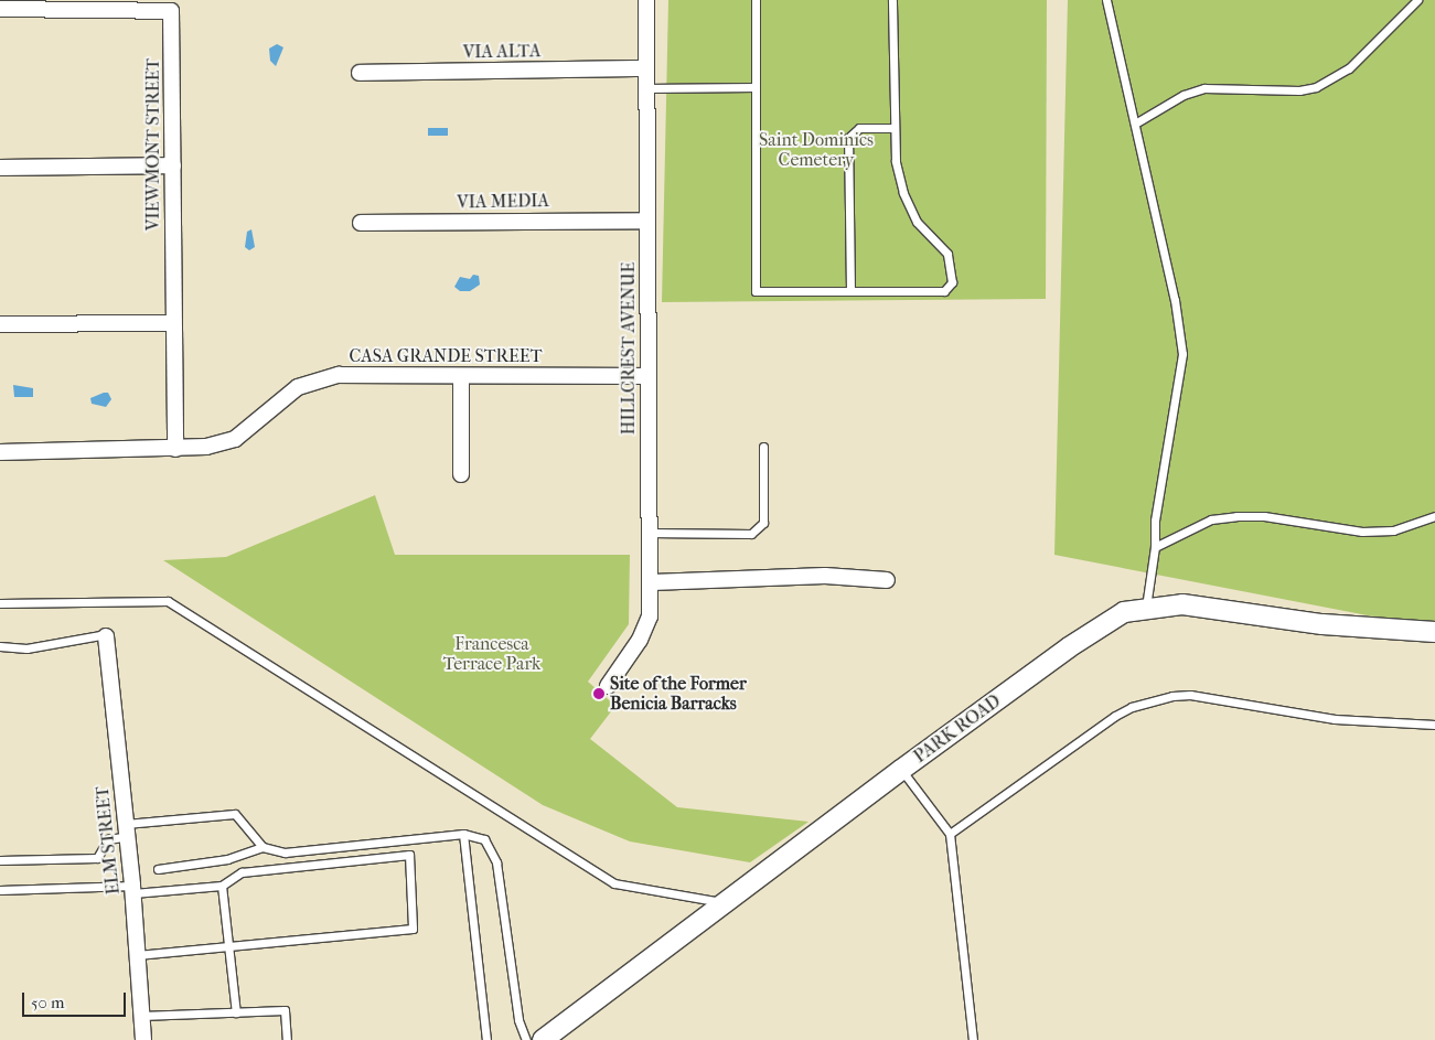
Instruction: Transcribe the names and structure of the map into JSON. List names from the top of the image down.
{
  "streets": {
    "street": [
      "VIA ALTA",
      "VIEWMONT STREET",
      "VIA MEDIA",
      "HILLCREST AVENUE",
      "CASA GRANDE STREET",
      "PARK ROAD",
      "ELM STREET"
    ]
  },
  "crossings": [
    ["VIA ALTA", "HILLCREST AVENUE"],
    ["VIEWMONT STREET", "CASA GRANDE STREET"],
    ["VIA MEDIA", "HILLCREST AVENUE"],
    ["HILLCREST AVENUE", "CASA GRANDE STREET"]
  ],
  "parks": ["Saint Dominics Cemetery", "Francesca Terrace Park"],
  "places": ["Site of the Former Benicia Barracks"],
  "scale_bar": "50 m"
}
